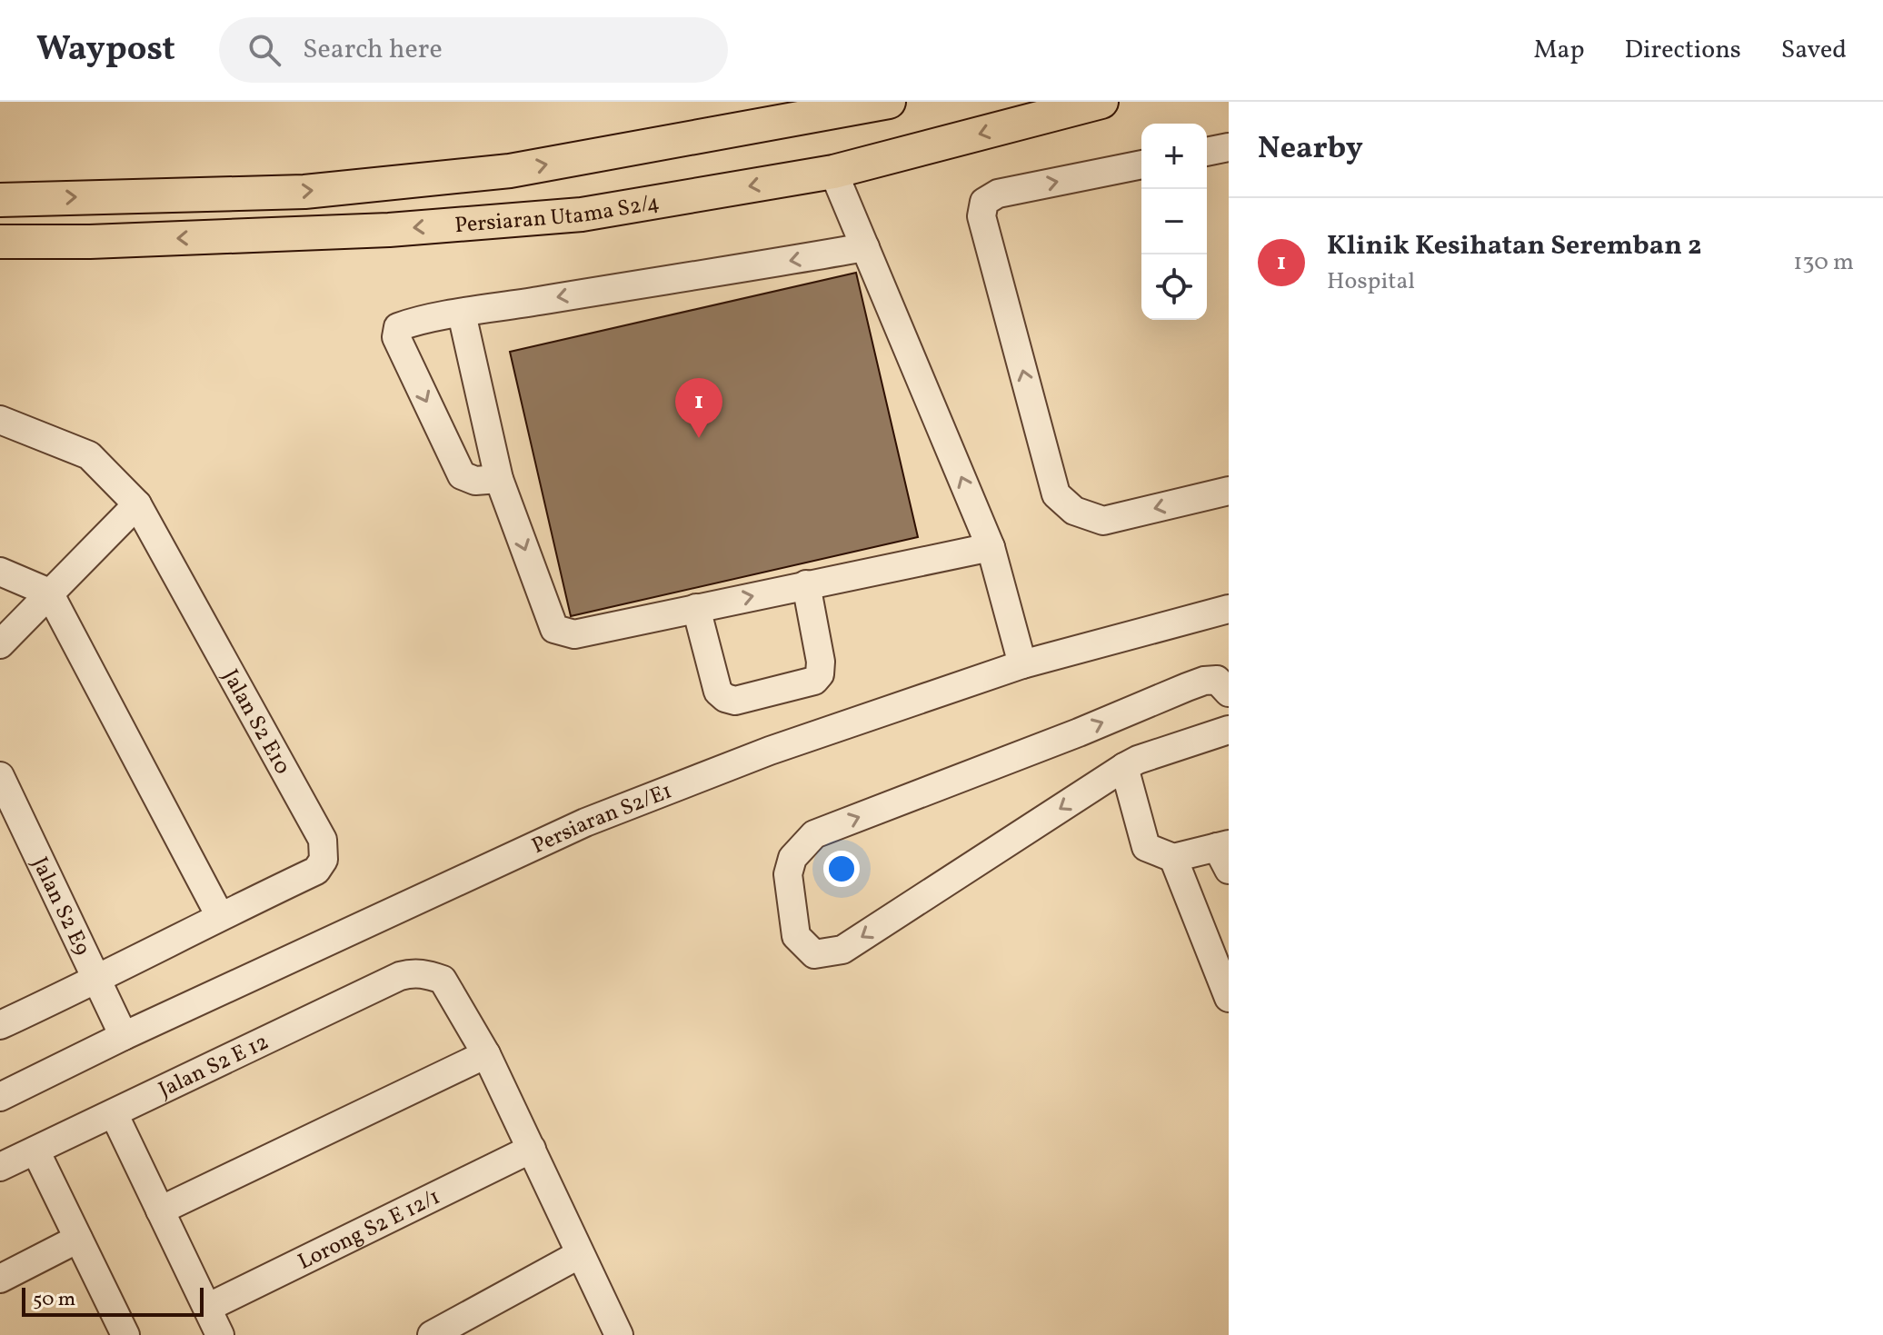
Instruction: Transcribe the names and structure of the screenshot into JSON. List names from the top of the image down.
{
  "streets": {
    "main road": ["Persiaran Utama S2/4"],
    "street": [
      "Jalan S2 E10",
      "Persiaran S2/E1",
      "Jalan S2 E9",
      "Jalan S2 E 12",
      "Lorong S2 E 12/1"
    ]
  },
  "crossings": [
    ["Jalan S2 E10", "Jalan S2 E9"],
    ["Persiaran S2/E1", "Jalan S2 E9"]
  ],
  "scale_bar": "50 m",
  "page": {
    "header": "Waypost",
    "search": "Search here",
    "nav": ["Map", "Directions", "Saved"],
    "heading": "Nearby",
    "map_buttons": ["+", "−"],
    "list": [
      {
        "mark": "1",
        "name": "Klinik Kesihatan Seremban 2",
        "note": "Hospital",
        "value": "130 m"
      }
    ],
    "pins": "1",
    "scale": "50 m"
  }
}
